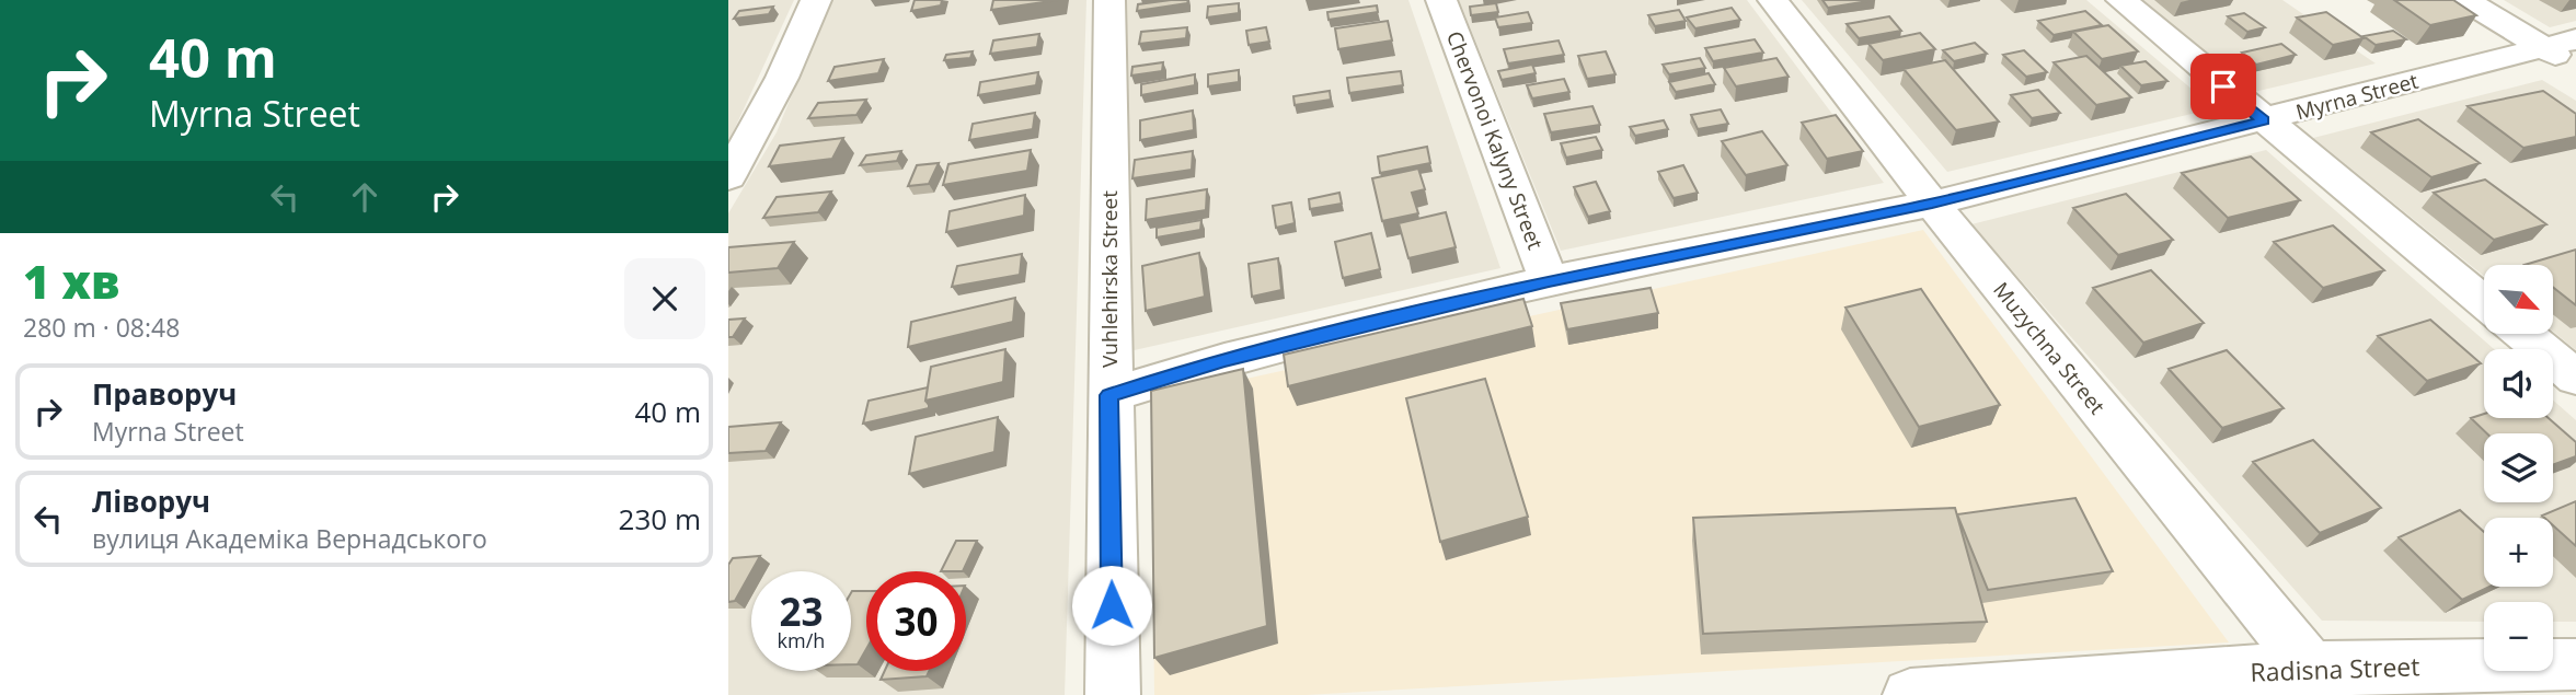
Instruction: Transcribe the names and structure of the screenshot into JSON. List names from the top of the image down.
{
  "streets": {
    "street": [
      "Myrna Street",
      "Chervonoi Kalyny Street",
      "Vuhlehirska Street",
      "Muzychna Street",
      "Radisna Street"
    ]
  },
  "crossings": [
    ["Myrna Street", "Chervonoi Kalyny Street"],
    ["Myrna Street", "Vuhlehirska Street"],
    ["Myrna Street", "Muzychna Street"],
    ["Muzychna Street", "Radisna Street"]
  ],
  "north": "bottom right",
  "page": {
    "turn": ["40 m", "Myrna Street"],
    "heading": ["1 хв", "280 m · 08:48"],
    "map_buttons": ["+", "−"],
    "list": [
      {
        "name": "Праворуч",
        "note": "Myrna Street",
        "value": "40 m"
      },
      {
        "name": "Ліворуч",
        "note": "вулиця Академіка Вернадського",
        "value": "230 m"
      }
    ],
    "speed": "23 km/h",
    "limit": "30"
  }
}
